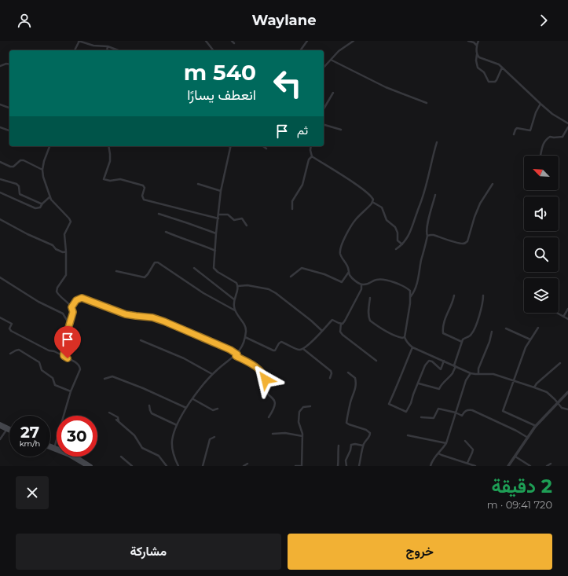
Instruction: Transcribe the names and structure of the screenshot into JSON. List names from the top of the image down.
{
  "north": "top left",
  "page": {
    "header": "Waylane",
    "turn": ["540 m", "انعطف يسارًا"],
    "then": "ثم",
    "speed": "27 km/h",
    "limit": "30",
    "heading": ["2 دقيقة", "720 m · 09:41"],
    "buttons": ["خروج", "مشاركة"]
  }
}
